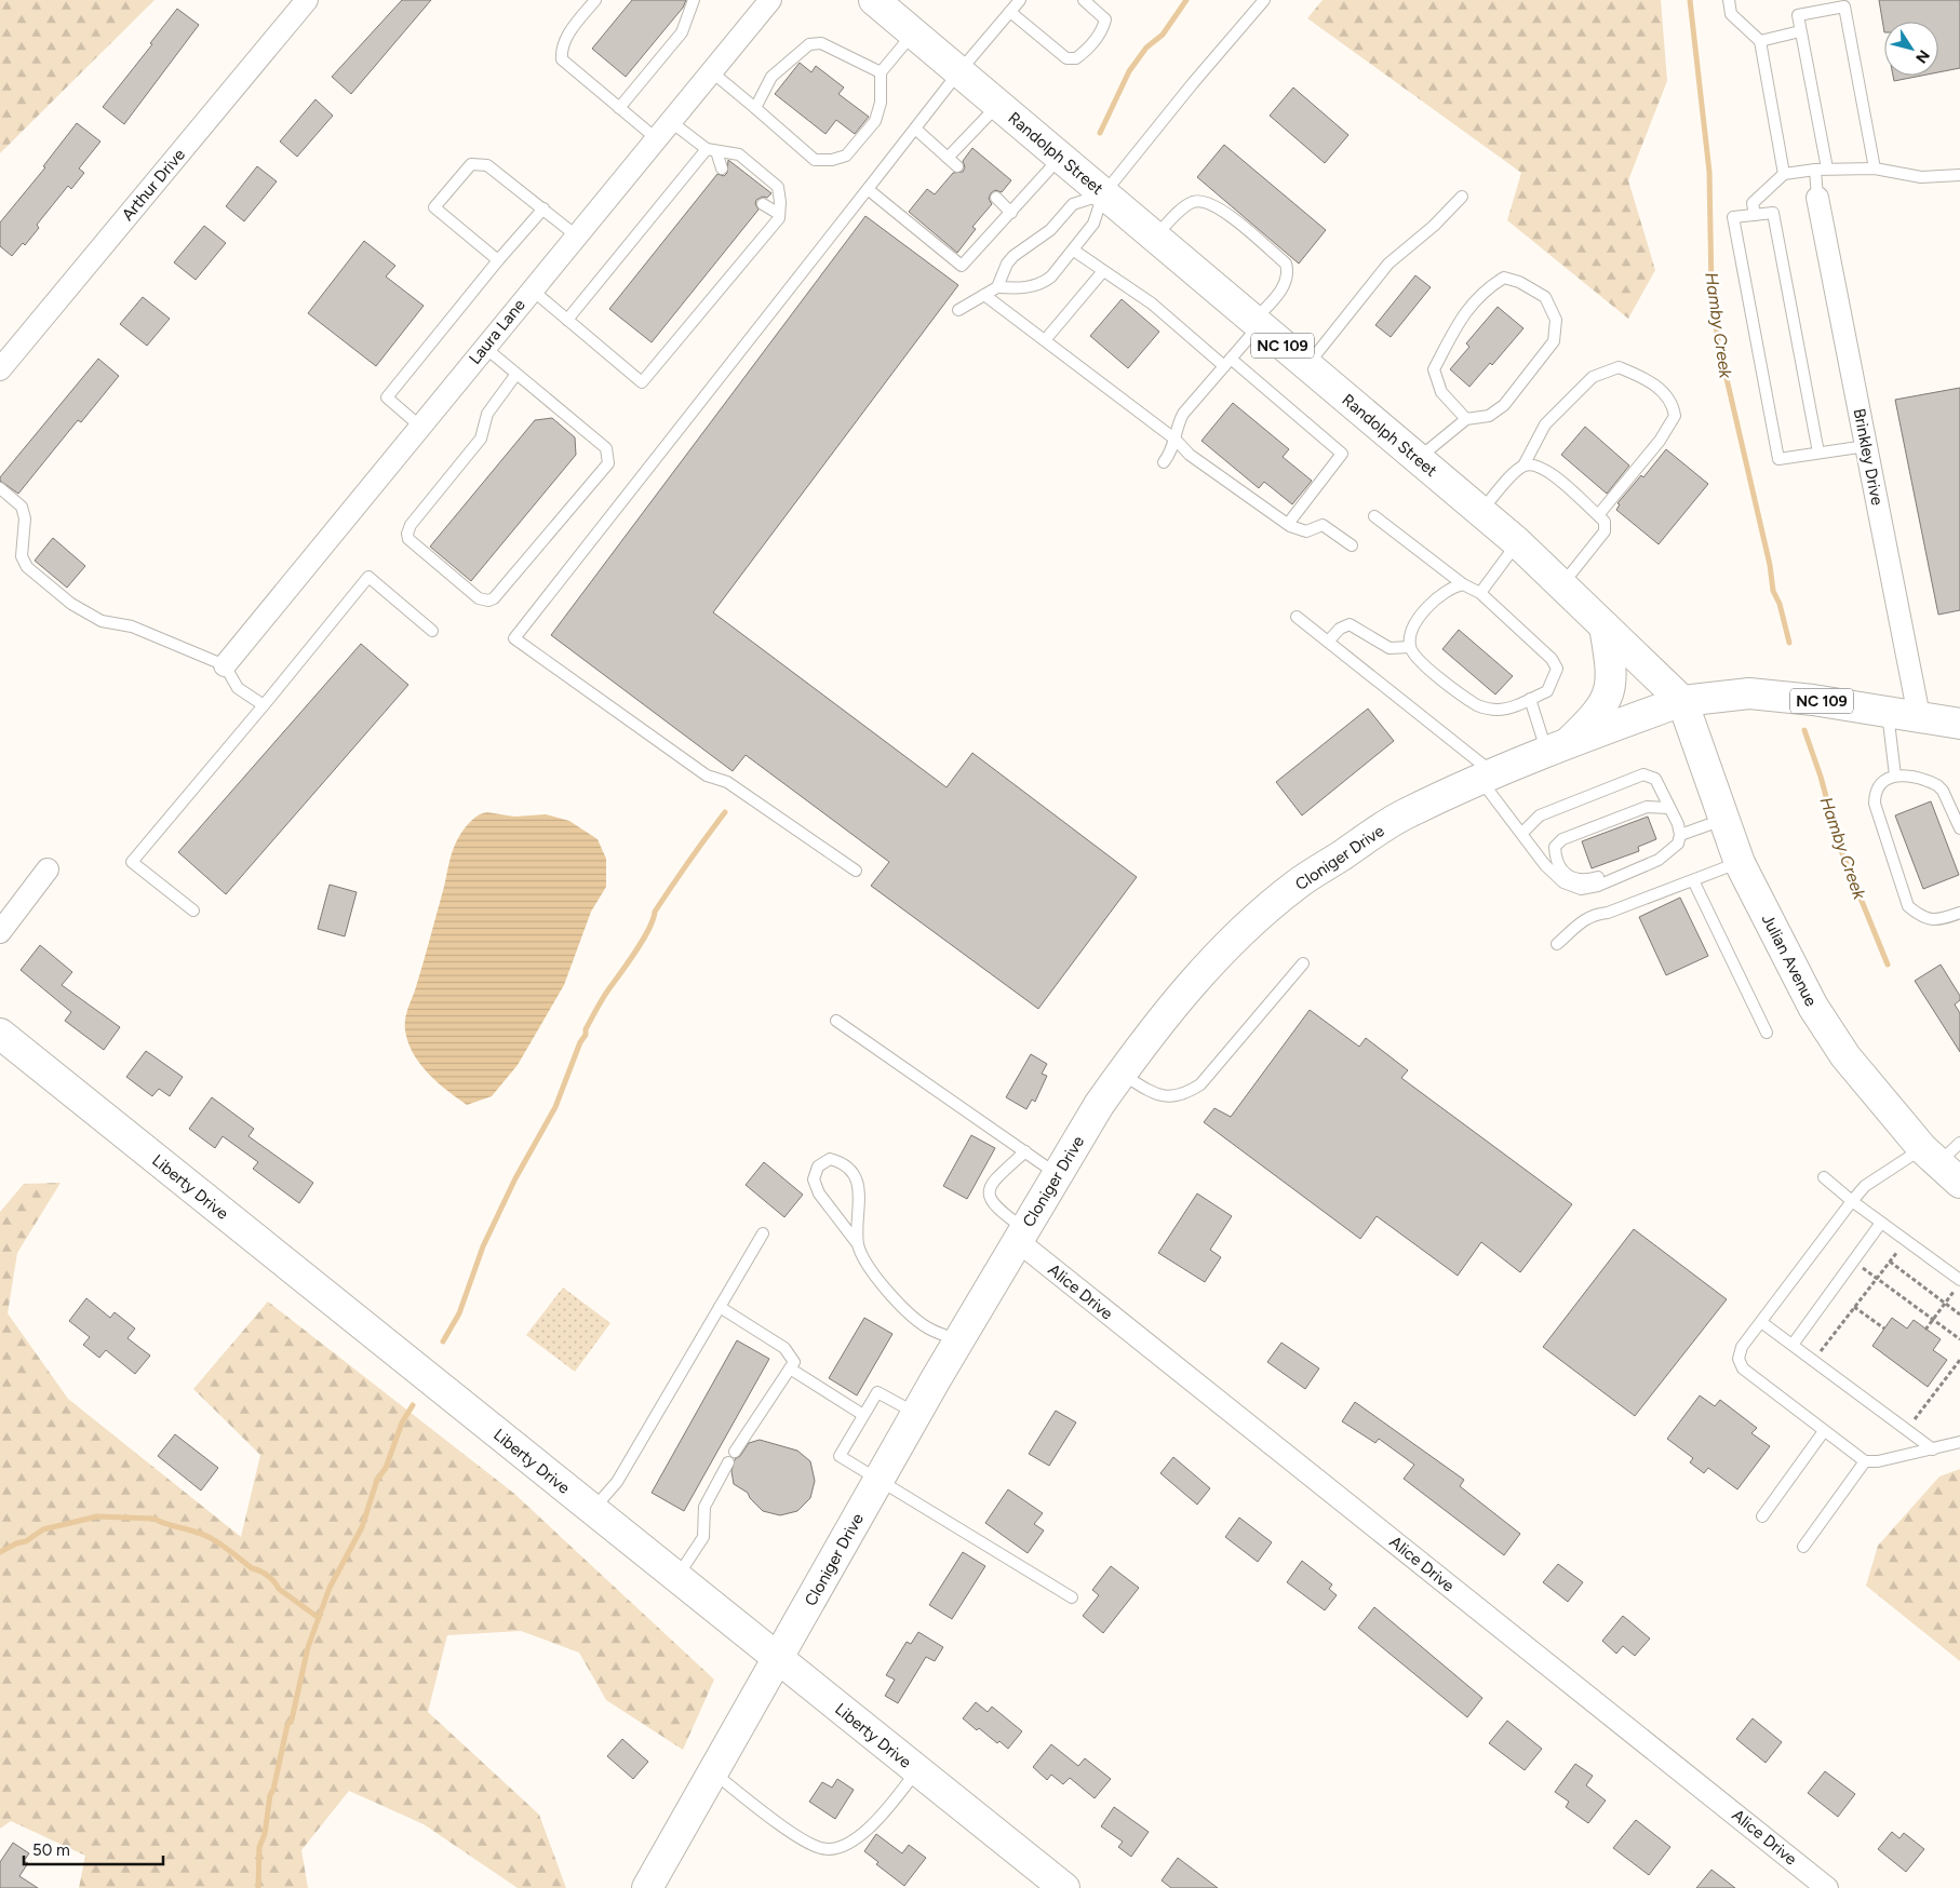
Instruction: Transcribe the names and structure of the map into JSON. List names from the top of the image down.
{
  "streets": {
    "main road": [
      "Randolph Street",
      "NC 109",
      "Cloniger Drive",
      "Julian Avenue",
      "Liberty Drive"
    ],
    "street": [
      "Arthur Drive",
      "Laura Lane",
      "Brinkley Drive",
      "Alice Drive"
    ]
  },
  "crossings": [
    ["Randolph Street", "NC 109"],
    ["Randolph Street", "Cloniger Drive"],
    ["Randolph Street", "Julian Avenue"],
    ["NC 109", "Brinkley Drive"],
    ["NC 109", "Cloniger Drive"],
    ["NC 109", "Julian Avenue"],
    ["Cloniger Drive", "Julian Avenue"],
    ["Cloniger Drive", "Liberty Drive"],
    ["Cloniger Drive", "Alice Drive"]
  ],
  "water": ["Hamby Creek"],
  "scale_bar": "50 m",
  "north": "bottom right"
}
